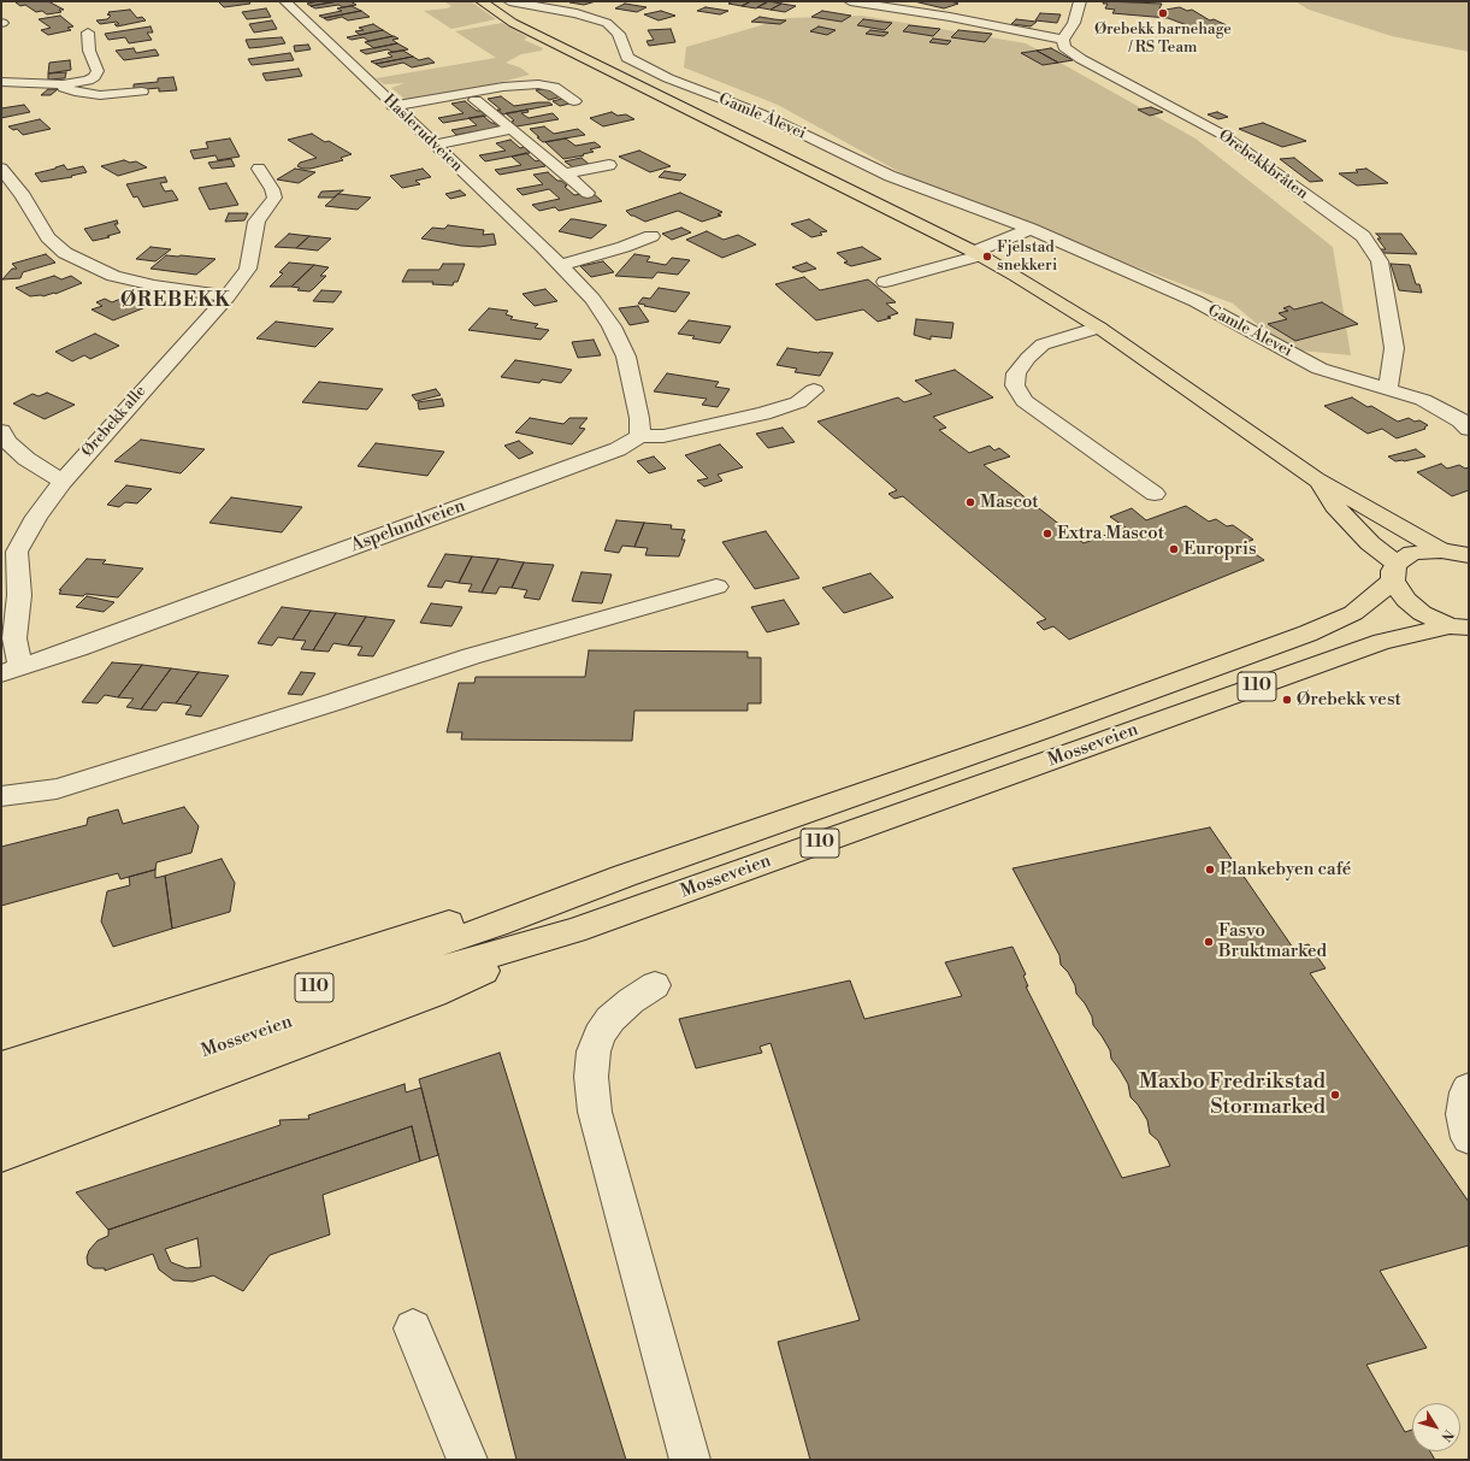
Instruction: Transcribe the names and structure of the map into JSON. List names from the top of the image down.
{
  "streets": {
    "main road": ["Gamle Ålevei", "110", "Mosseveien"],
    "street": [
      "Haslerudveien",
      "Ørebekkbråten",
      "Ørebekk alle",
      "Aspelundveien"
    ]
  },
  "crossings": [
    ["Gamle Ålevei", "Ørebekkbråten"],
    ["Gamle Ålevei", "110"],
    ["Gamle Ålevei", "Mosseveien"],
    ["Haslerudveien", "Aspelundveien"],
    ["Ørebekk alle", "Aspelundveien"],
    ["110", "Mosseveien"]
  ],
  "districts": ["ØREBEKK"],
  "places": [
    "Ørebekk barnehage / RS Team",
    "Fjelstad snekkeri",
    "Mascot",
    "Extra Mascot",
    "Europris",
    "Ørebekk vest",
    "Plankebyen café",
    "Fasvo Bruktmarked",
    "Maxbo Fredrikstad Stormarked"
  ],
  "north": "bottom right"
}
